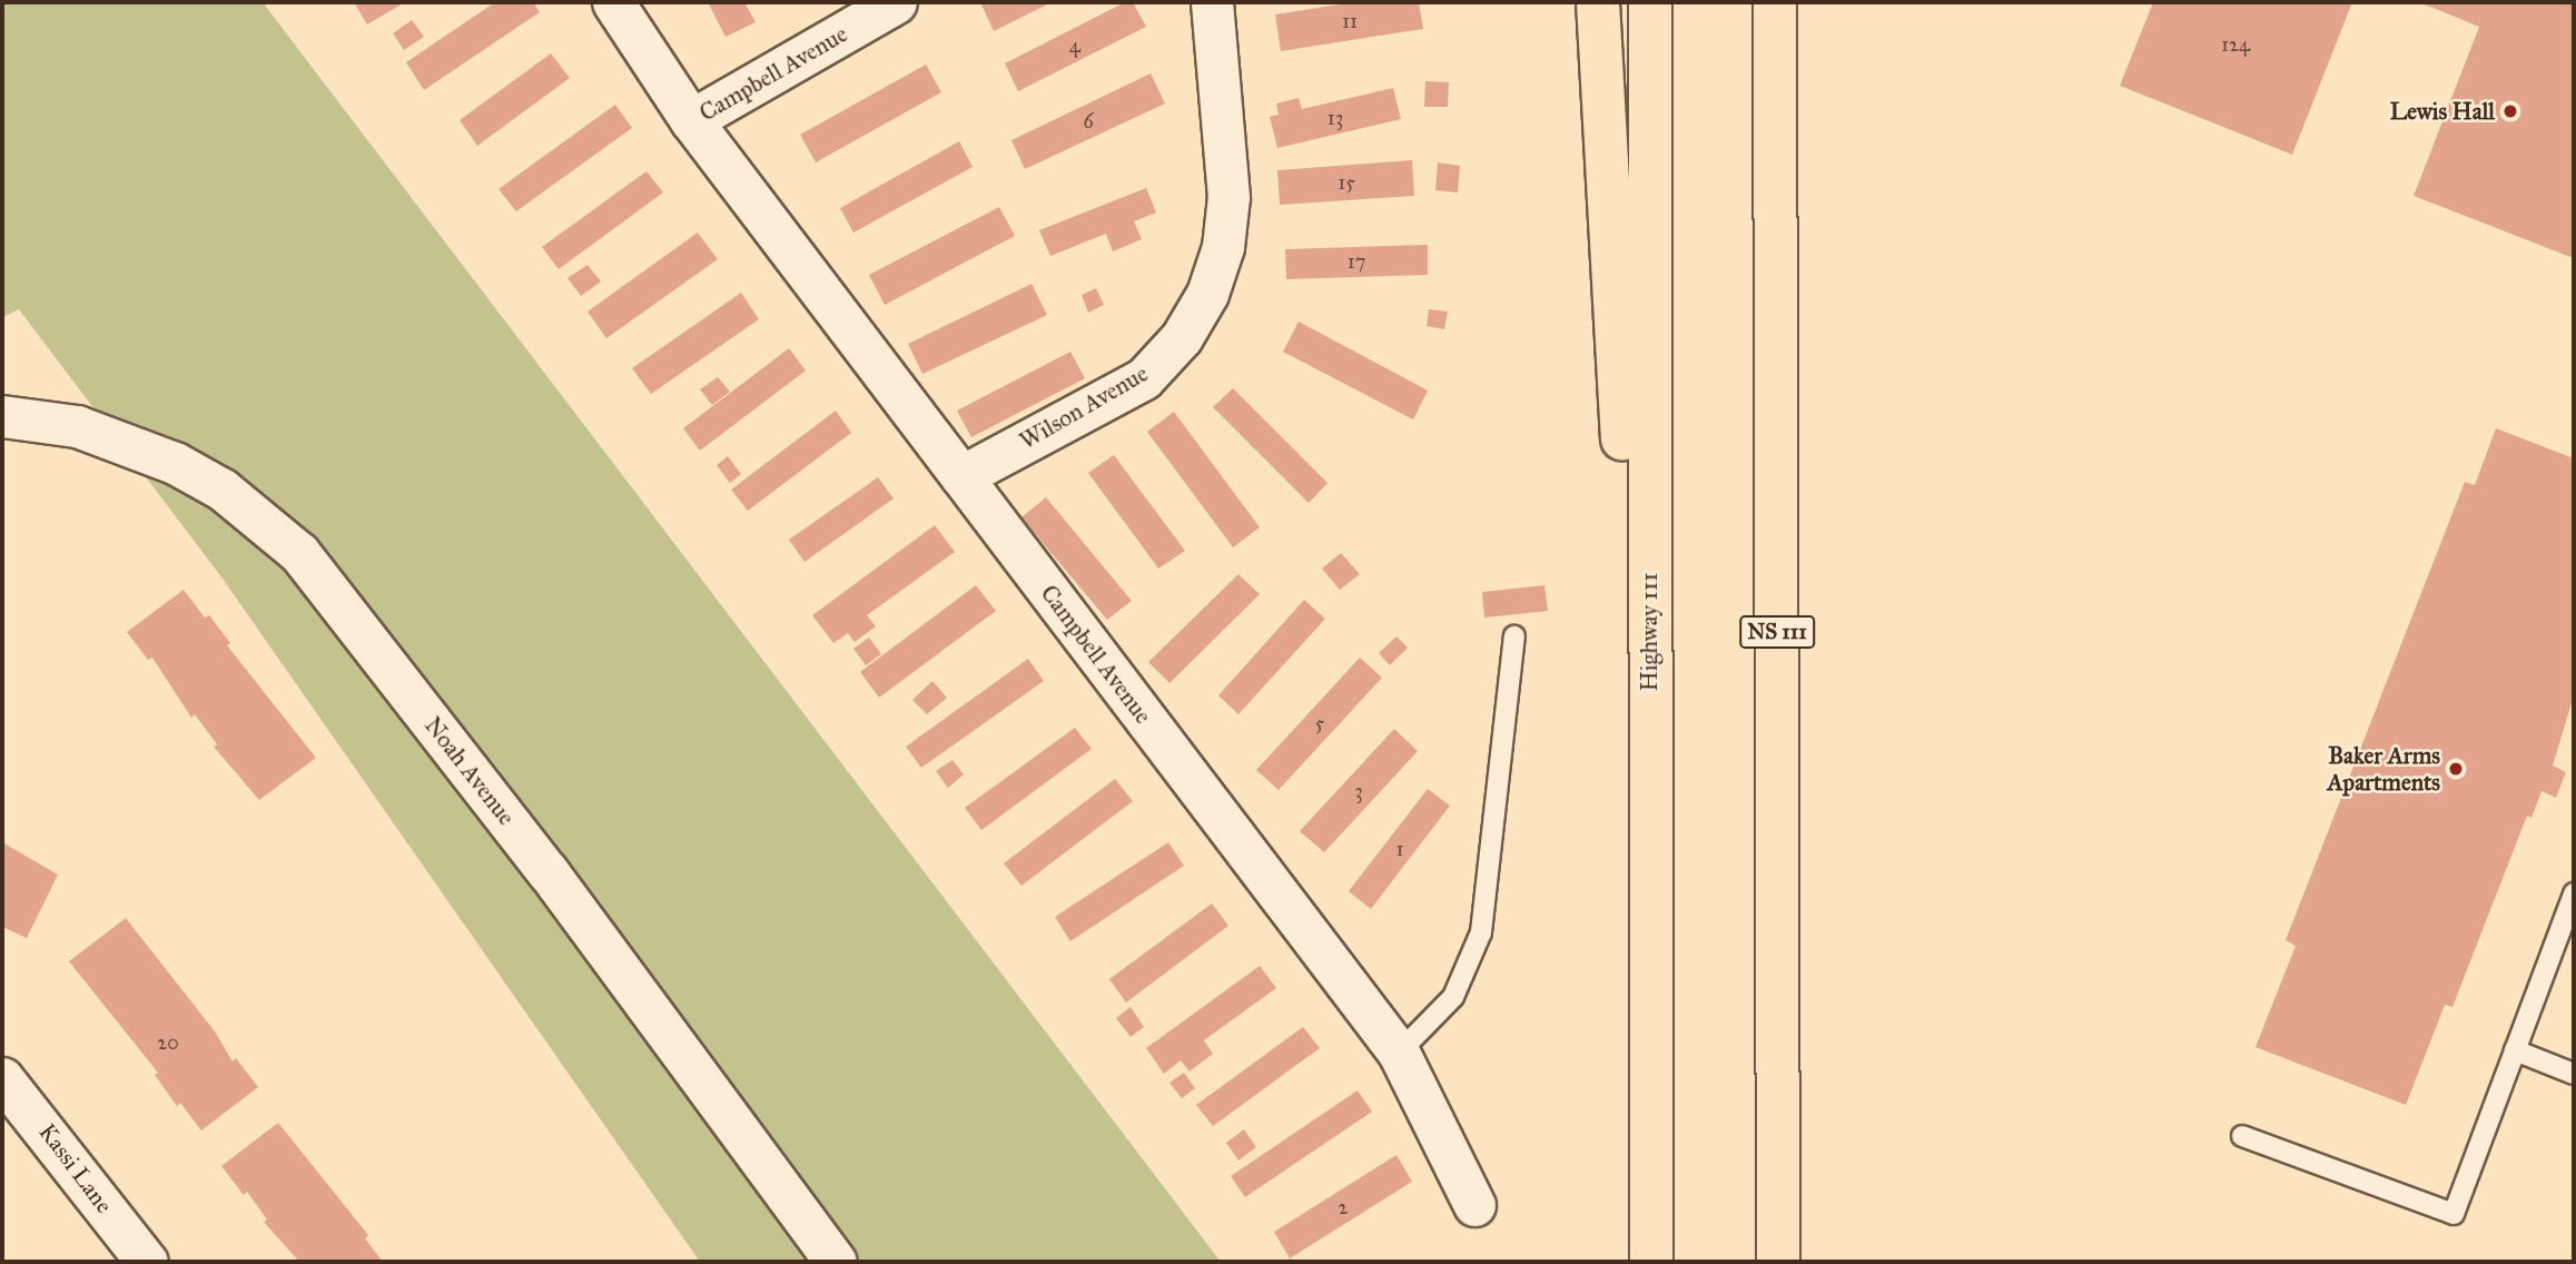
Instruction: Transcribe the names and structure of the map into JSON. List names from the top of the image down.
{
  "streets": {
    "highway": ["Highway 111", "NS 111"],
    "street": [
      "Campbell Avenue",
      "Wilson Avenue",
      "Noah Avenue",
      "Kassi Lane"
    ]
  },
  "crossings": [
    ["Campbell Avenue", "Wilson Avenue"]
  ],
  "places": ["Lewis Hall", "Baker Arms Apartments"],
  "house_numbers": [
    "11",
    "124",
    "4",
    "13",
    "6",
    "15",
    "17",
    "5",
    "3",
    "1",
    "20",
    "2"
  ]
}
